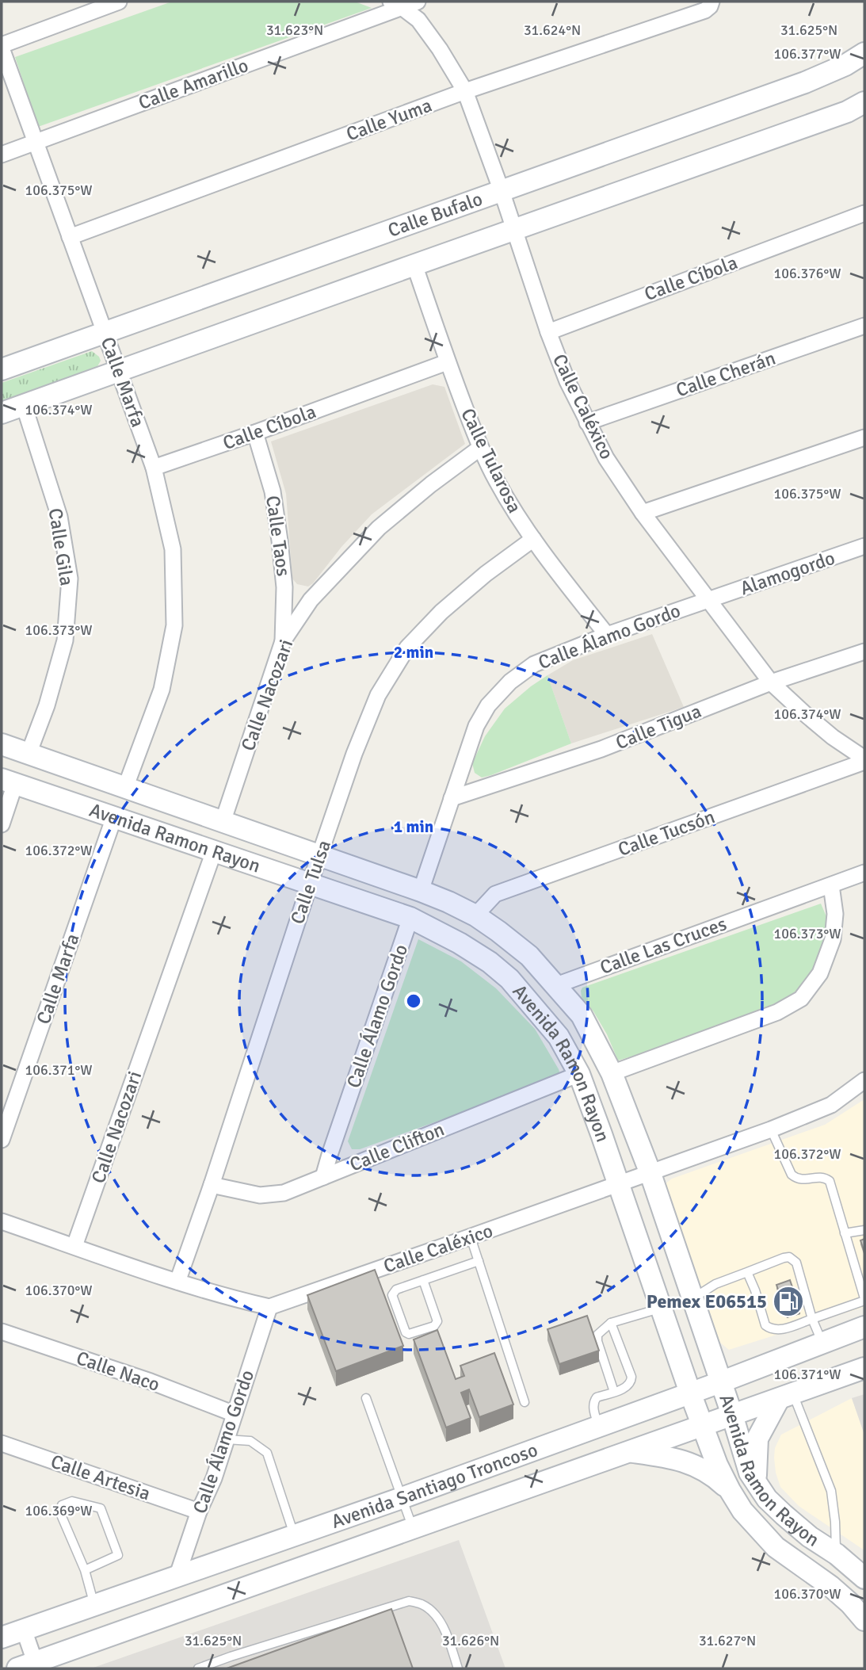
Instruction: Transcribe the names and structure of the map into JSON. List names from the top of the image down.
{
  "streets": {
    "main road": ["Calle Bufalo", "Avenida Ramon Rayon", "Avenida Santiago Troncoso"],
    "street": [
      "Calle Amarillo",
      "Calle Yuma",
      "Calle Cíbola",
      "Calle Cherán",
      "Calle Marfa",
      "Calle Caléxico",
      "Calle Tularosa",
      "Calle Taos",
      "Calle Gila",
      "Alamogordo",
      "Calle Álamo Gordo",
      "Calle Nacozari",
      "Calle Tigua",
      "Calle Tucsón",
      "Calle Tulsa",
      "Calle Las Cruces",
      "Calle Clifton",
      "Calle Naco",
      "Calle Artesia"
    ]
  },
  "crossings": [
    ["Calle Amarillo", "Calle Marfa"],
    ["Calle Amarillo", "Calle Caléxico"],
    ["Calle Yuma", "Calle Marfa"],
    ["Calle Yuma", "Calle Caléxico"],
    ["Calle Bufalo", "Calle Marfa"],
    ["Calle Bufalo", "Calle Caléxico"],
    ["Calle Bufalo", "Calle Tularosa"],
    ["Calle Bufalo", "Calle Gila"],
    ["Calle Cíbola", "Calle Marfa"],
    ["Calle Cíbola", "Calle Caléxico"],
    ["Calle Cíbola", "Calle Tularosa"],
    ["Calle Cíbola", "Calle Taos"],
    ["Calle Cherán", "Calle Caléxico"],
    ["Calle Marfa", "Avenida Ramon Rayon"],
    ["Calle Caléxico", "Alamogordo"],
    ["Calle Caléxico", "Calle Álamo Gordo"],
    ["Calle Caléxico", "Calle Tigua"],
    ["Calle Caléxico", "Calle Tucsón"],
    ["Calle Caléxico", "Avenida Ramon Rayon"],
    ["Calle Tularosa", "Calle Álamo Gordo"],
    ["Calle Tularosa", "Calle Nacozari"],
    ["Calle Tularosa", "Calle Tulsa"],
    ["Calle Taos", "Calle Nacozari"],
    ["Calle Gila", "Avenida Ramon Rayon"],
    ["Alamogordo", "Calle Álamo Gordo"],
    ["Calle Álamo Gordo", "Calle Tigua"],
    ["Calle Álamo Gordo", "Avenida Ramon Rayon"],
    ["Calle Álamo Gordo", "Calle Clifton"],
    ["Calle Álamo Gordo", "Calle Naco"],
    ["Calle Álamo Gordo", "Calle Artesia"],
    ["Calle Álamo Gordo", "Avenida Santiago Troncoso"],
    ["Calle Nacozari", "Avenida Ramon Rayon"],
    ["Calle Tucsón", "Avenida Ramon Rayon"],
    ["Avenida Ramon Rayon", "Calle Tulsa"],
    ["Avenida Ramon Rayon", "Calle Las Cruces"],
    ["Avenida Ramon Rayon", "Calle Clifton"],
    ["Avenida Ramon Rayon", "Avenida Santiago Troncoso"],
    ["Calle Tulsa", "Calle Clifton"]
  ],
  "places": {
    "fuel station": ["Pemex E06515"]
  },
  "coordinates": [
    "31.623°N",
    "31.624°N",
    "31.625°N",
    "106.377°W",
    "106.375°W",
    "106.376°W",
    "106.374°W",
    "106.373°W",
    "106.372°W",
    "106.371°W",
    "106.370°W",
    "106.369°W",
    "31.626°N",
    "31.627°N"
  ],
  "rings": ["2 min", "1 min"]
}
